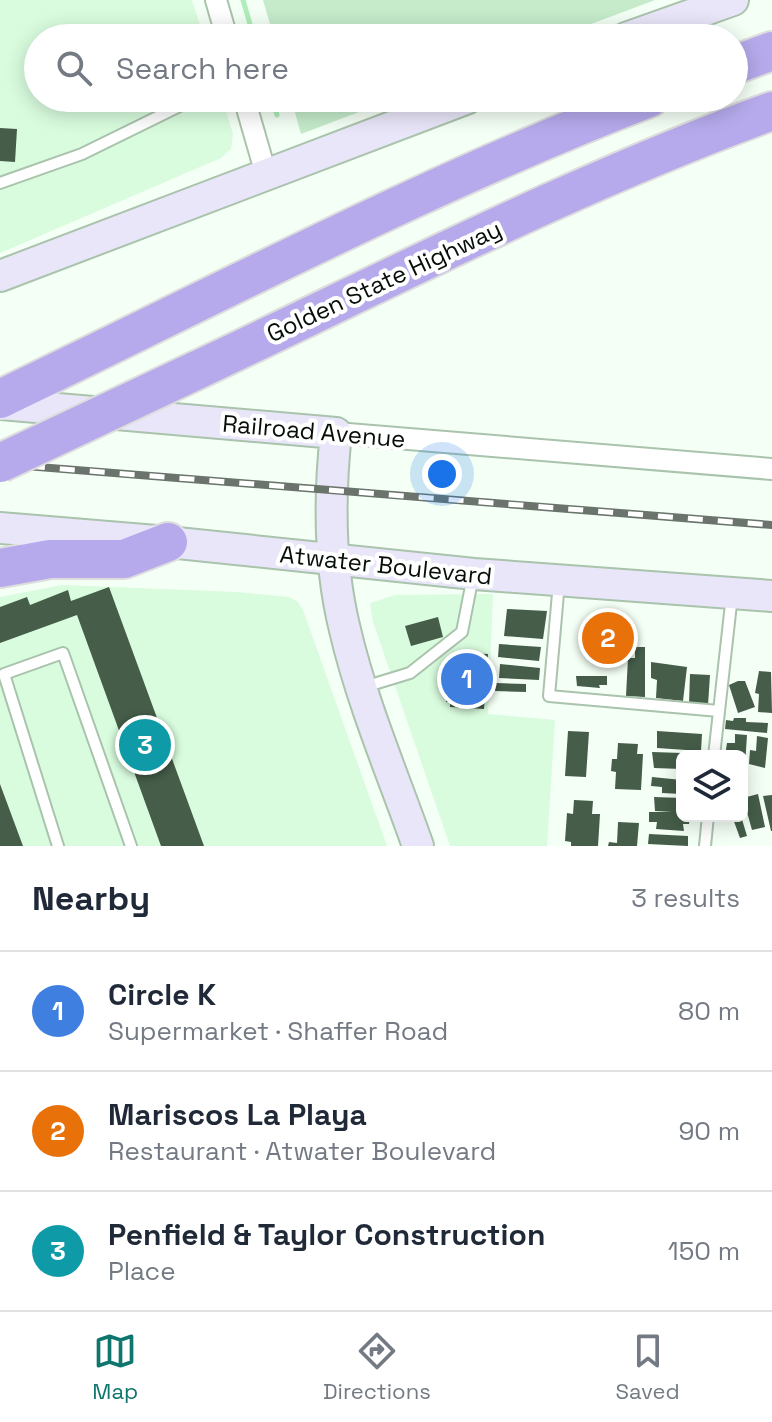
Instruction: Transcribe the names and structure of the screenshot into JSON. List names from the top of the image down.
{
  "streets": {
    "highway": ["Golden State Highway"],
    "street": ["Railroad Avenue", "Atwater Boulevard"]
  },
  "page": {
    "search": "Search here",
    "pins": ["2", "1", "3"],
    "heading": ["Nearby", "3 results"],
    "list": [
      {
        "mark": "1",
        "name": "Circle K",
        "note": "Supermarket · Shaffer Road",
        "value": "80 m"
      },
      {
        "mark": "2",
        "name": "Mariscos La Playa",
        "note": "Restaurant · Atwater Boulevard",
        "value": "90 m"
      },
      {
        "mark": "3",
        "name": "Penfield & Taylor Construction",
        "note": "Place",
        "value": "150 m"
      }
    ],
    "nav": ["Map", "Directions", "Saved"]
  }
}
